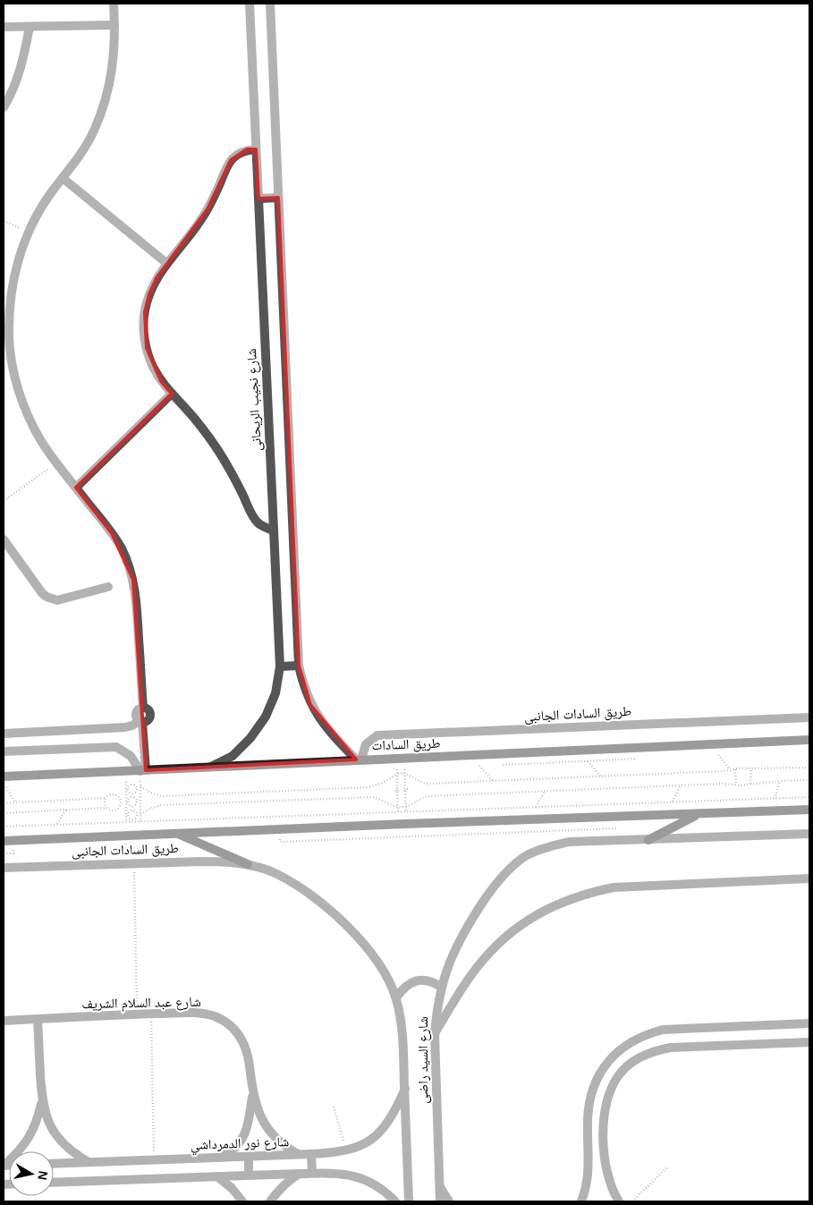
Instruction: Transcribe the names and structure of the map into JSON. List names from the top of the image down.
{
  "streets": {
    "main road": ["طريق السادات"],
    "street": [
      "شارع نجيب الريحانى",
      "طريق السادات الجانبى",
      "شارع عبد السلام الشريف",
      "شارع السيد راضى",
      "شارع نور الدمرداشي"
    ]
  },
  "crossings": [
    ["شارع نجيب الريحانى", "طريق السادات"],
    ["طريق السادات الجانبى", "طريق السادات"],
    ["طريق السادات الجانبى", "شارع السيد راضى"],
    ["شارع عبد السلام الشريف", "شارع نور الدمرداشي"],
    ["شارع السيد راضى", "شارع نور الدمرداشي"]
  ],
  "north": "right"
}
